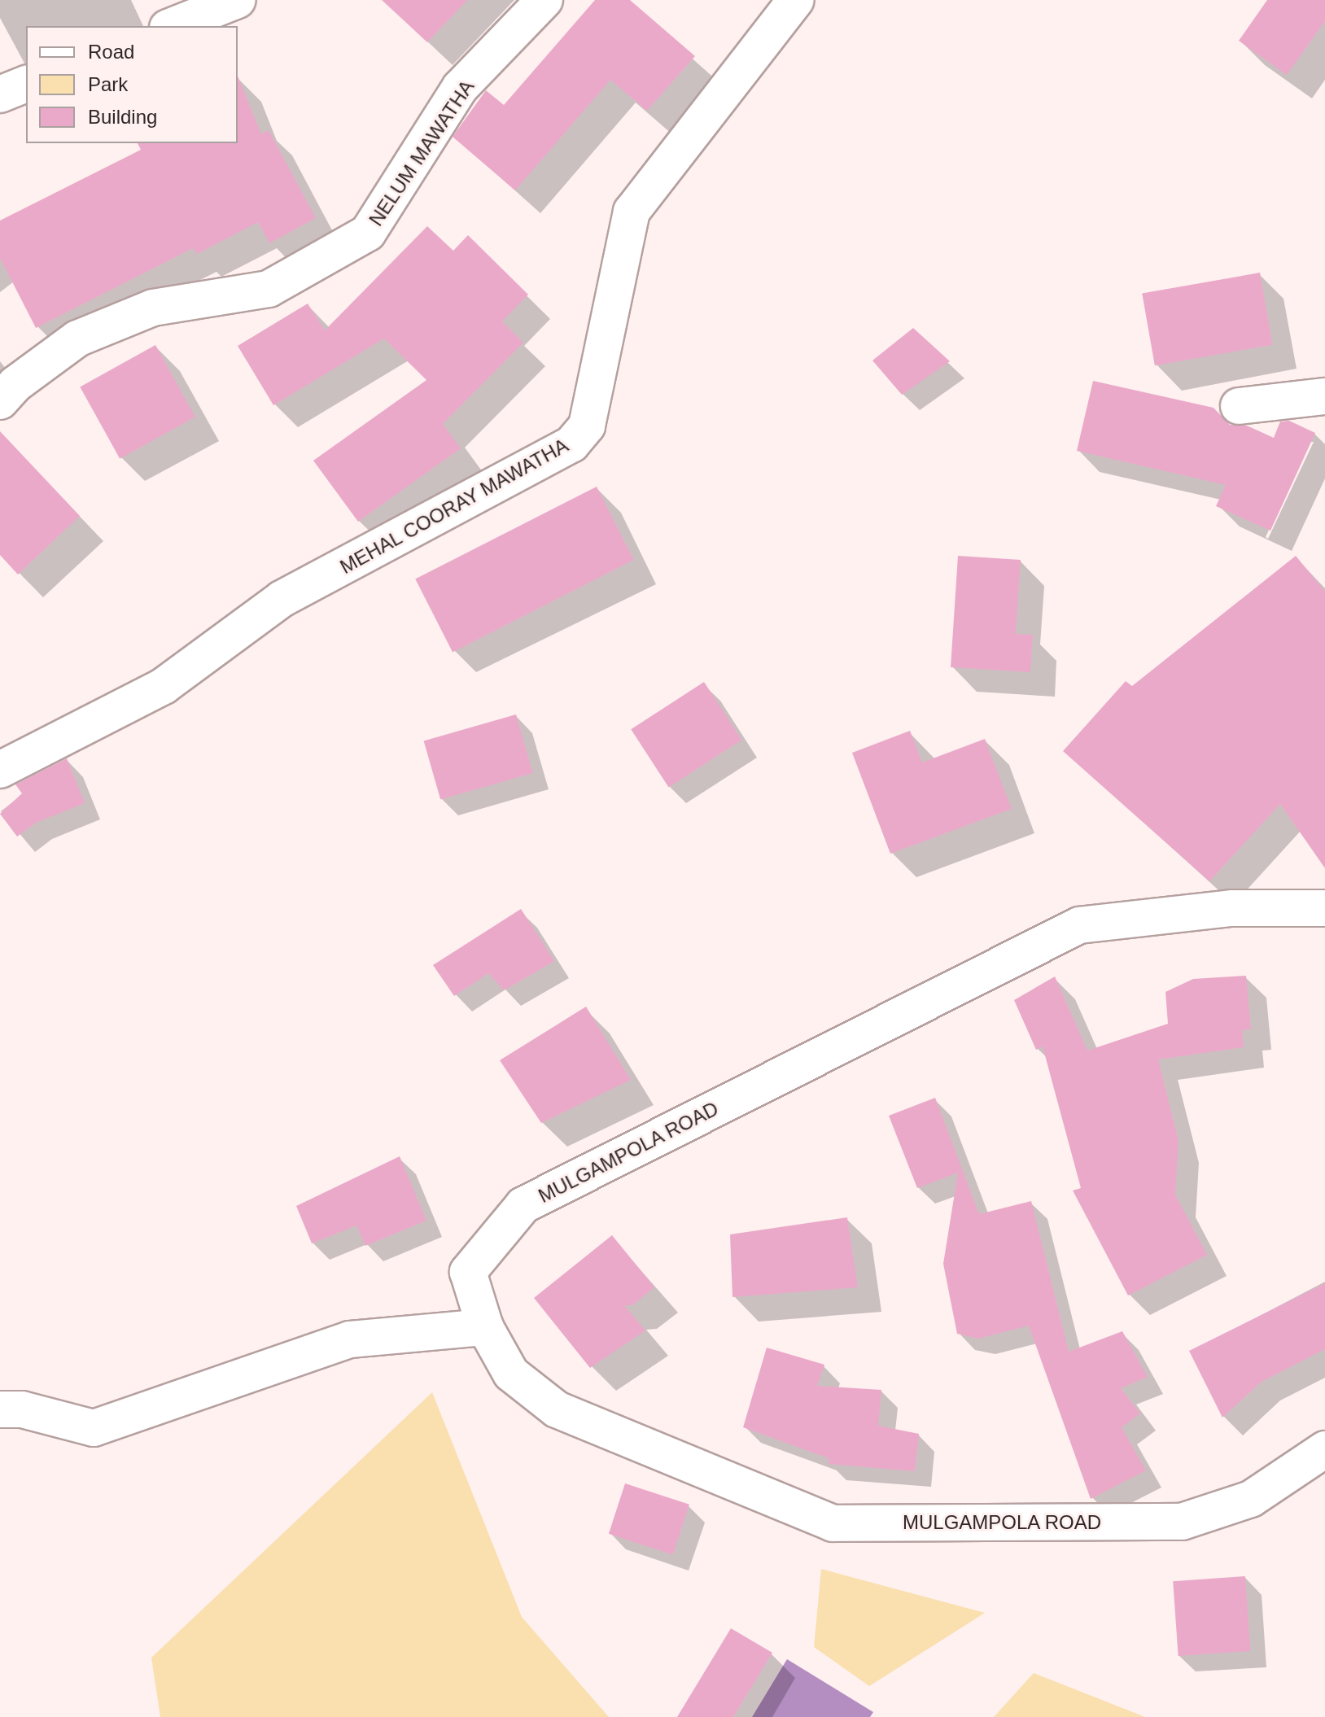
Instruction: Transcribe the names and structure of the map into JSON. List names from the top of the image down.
{
  "streets": {
    "street": ["NELUM MAWATHA", "MEHAL COORAY MAWATHA", "MULGAMPOLA ROAD"]
  },
  "legend": ["Road", "Park", "Building"]
}
